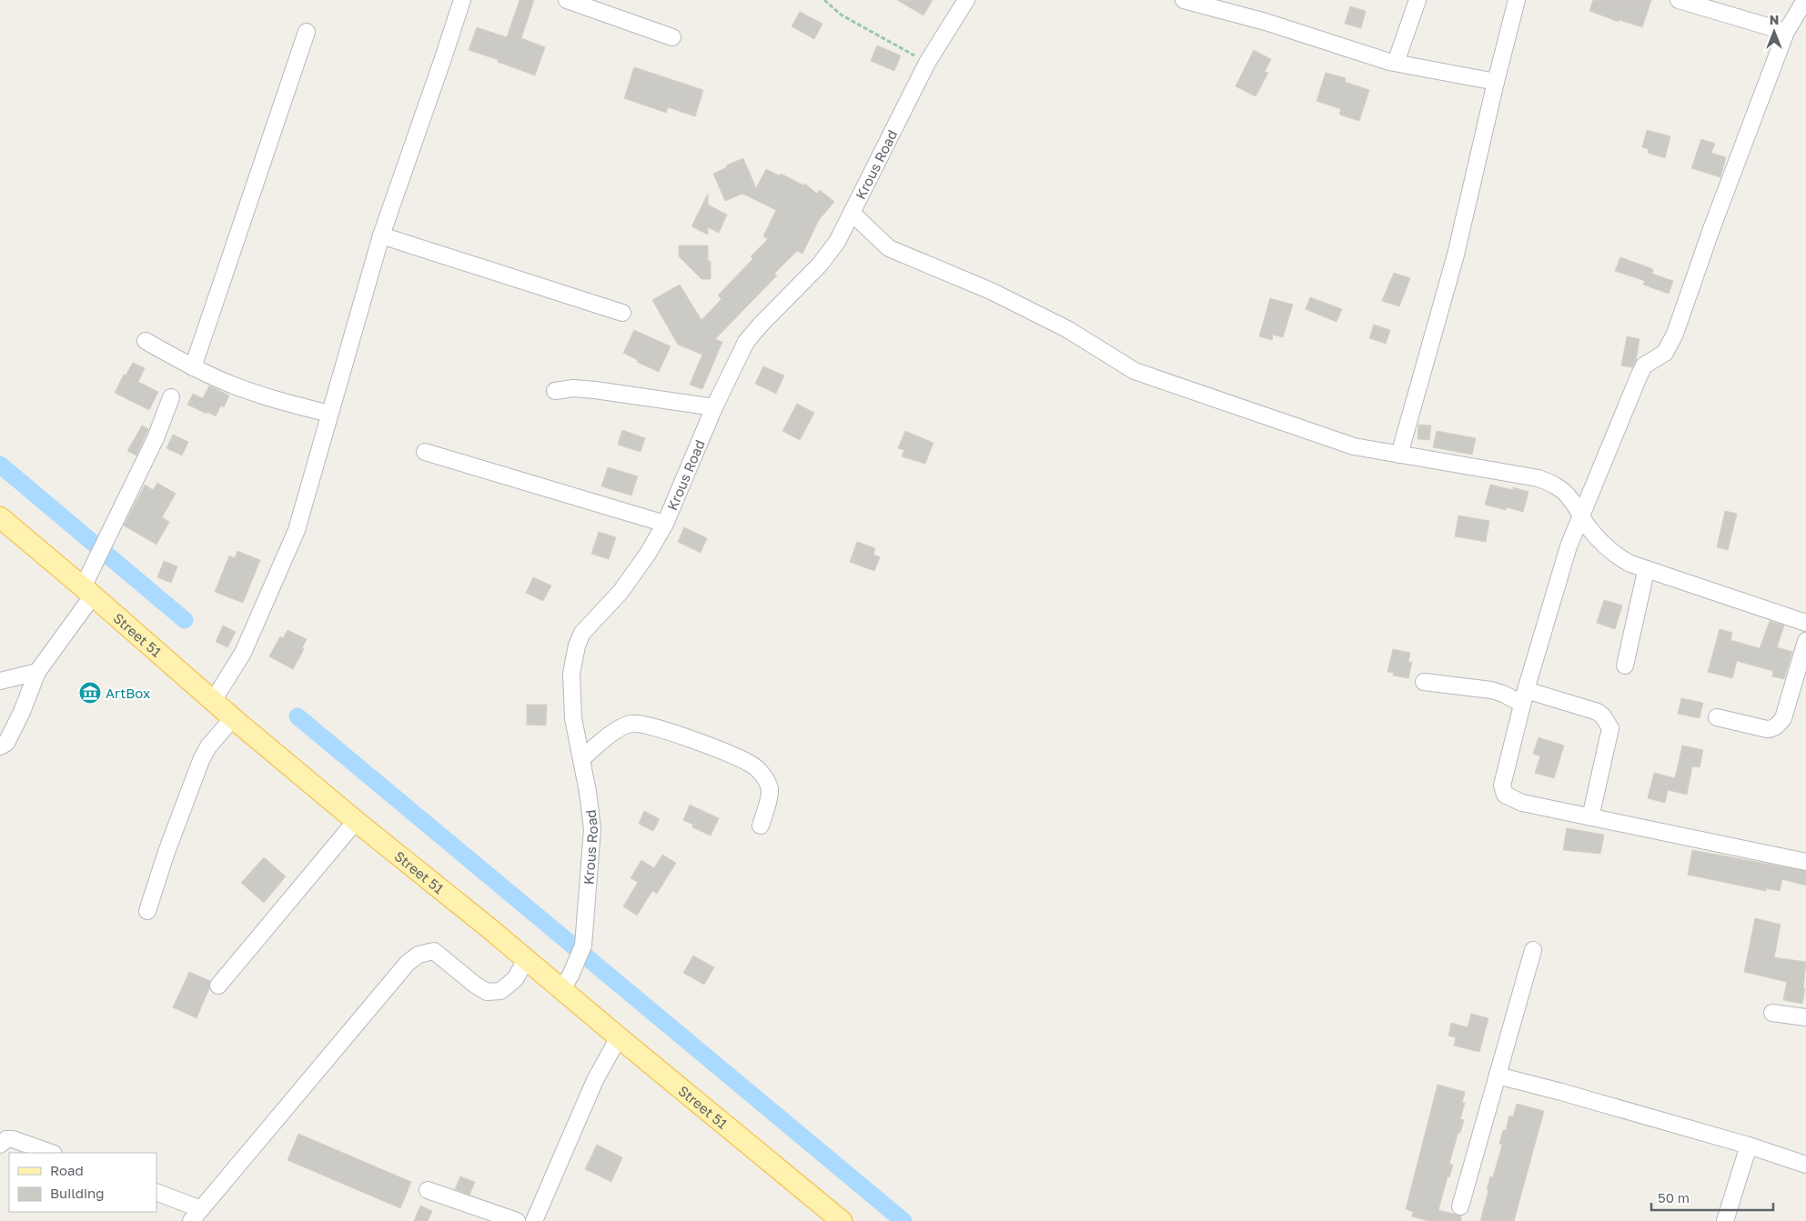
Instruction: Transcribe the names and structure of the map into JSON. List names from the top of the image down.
{
  "streets": {
    "main road": ["Street 51"],
    "street": ["Krous Road"]
  },
  "crossings": [
    ["Krous Road", "Street 51"]
  ],
  "places": {
    "museum": ["ArtBox"]
  },
  "legend": ["Road", "Building"],
  "scale_bar": "50 m",
  "north": "top"
}
